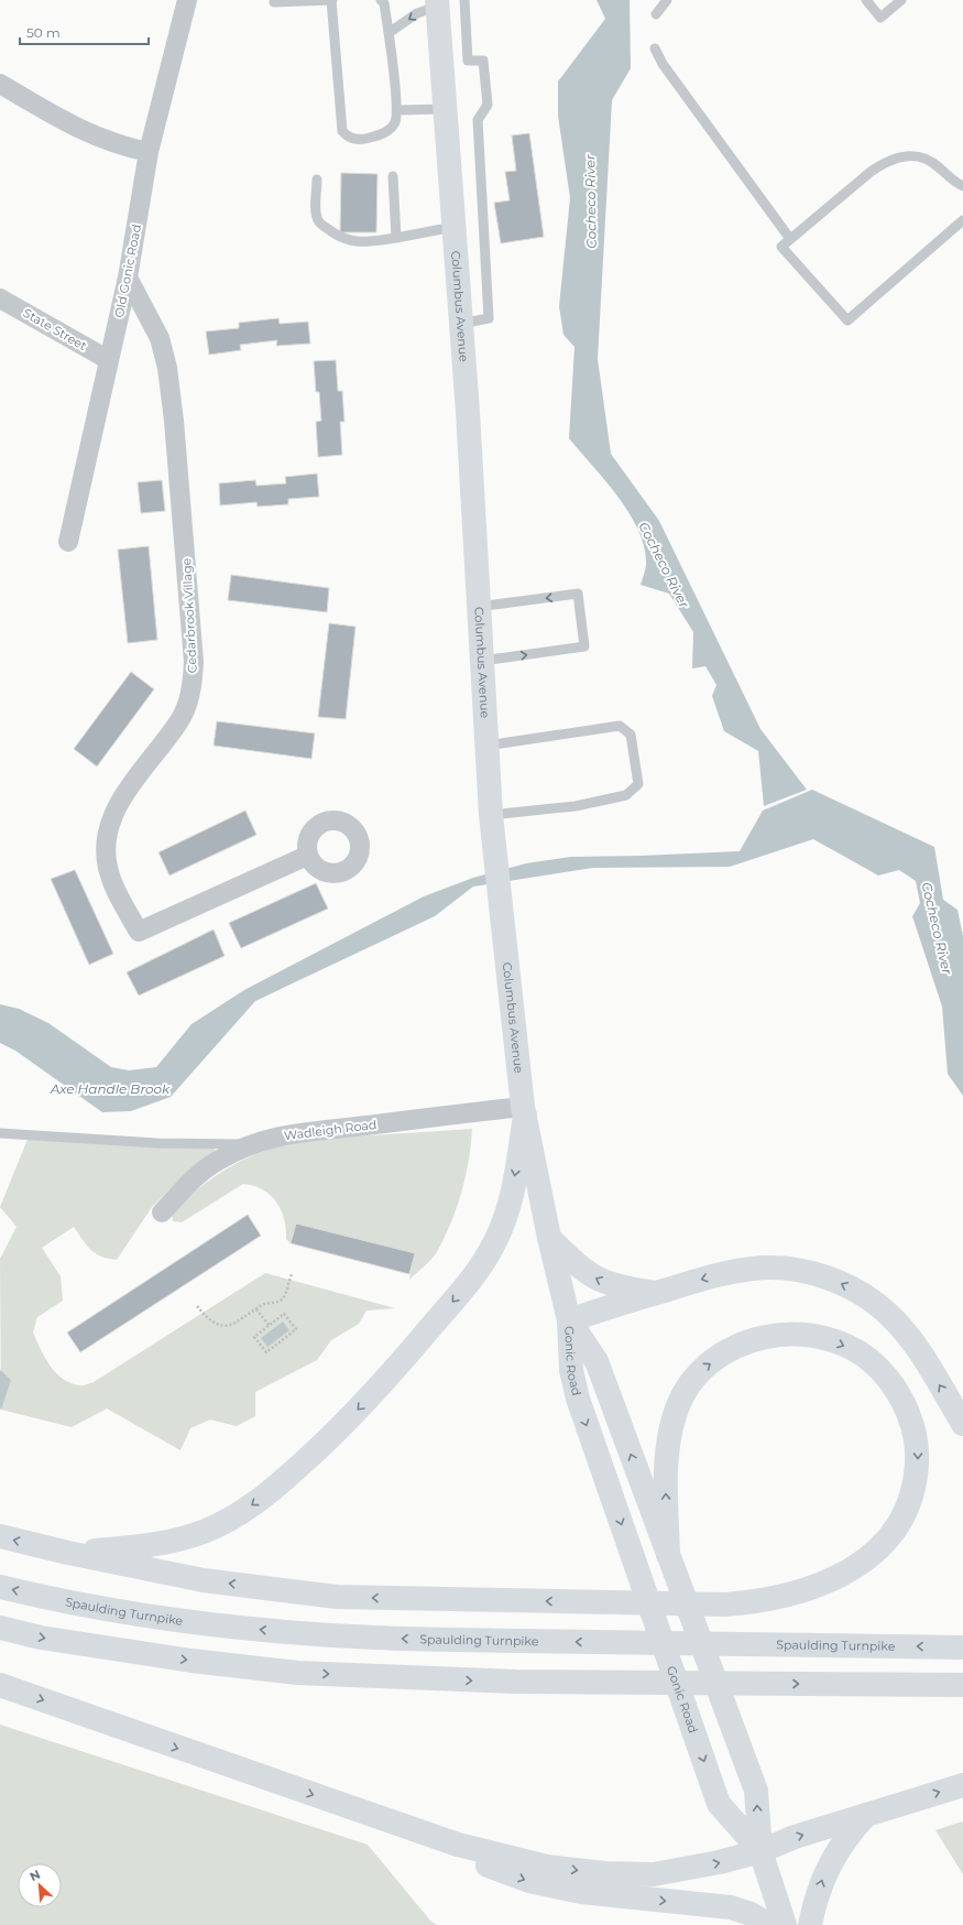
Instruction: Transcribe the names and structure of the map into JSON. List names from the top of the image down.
{
  "streets": {
    "main road": ["Columbus Avenue", "Gonic Road", "Spaulding Turnpike"],
    "street": [
      "Old Gonic Road",
      "State Street",
      "Cedarbrook Village",
      "Wadleigh Road"
    ]
  },
  "crossings": [
    ["Old Gonic Road", "State Street"],
    ["Old Gonic Road", "Cedarbrook Village"],
    ["Columbus Avenue", "Wadleigh Road"],
    ["Columbus Avenue", "Gonic Road"]
  ],
  "water": ["Cocheco River", "Axe Handle Brook"],
  "scale_bar": "50 m",
  "north": "top left"
}
